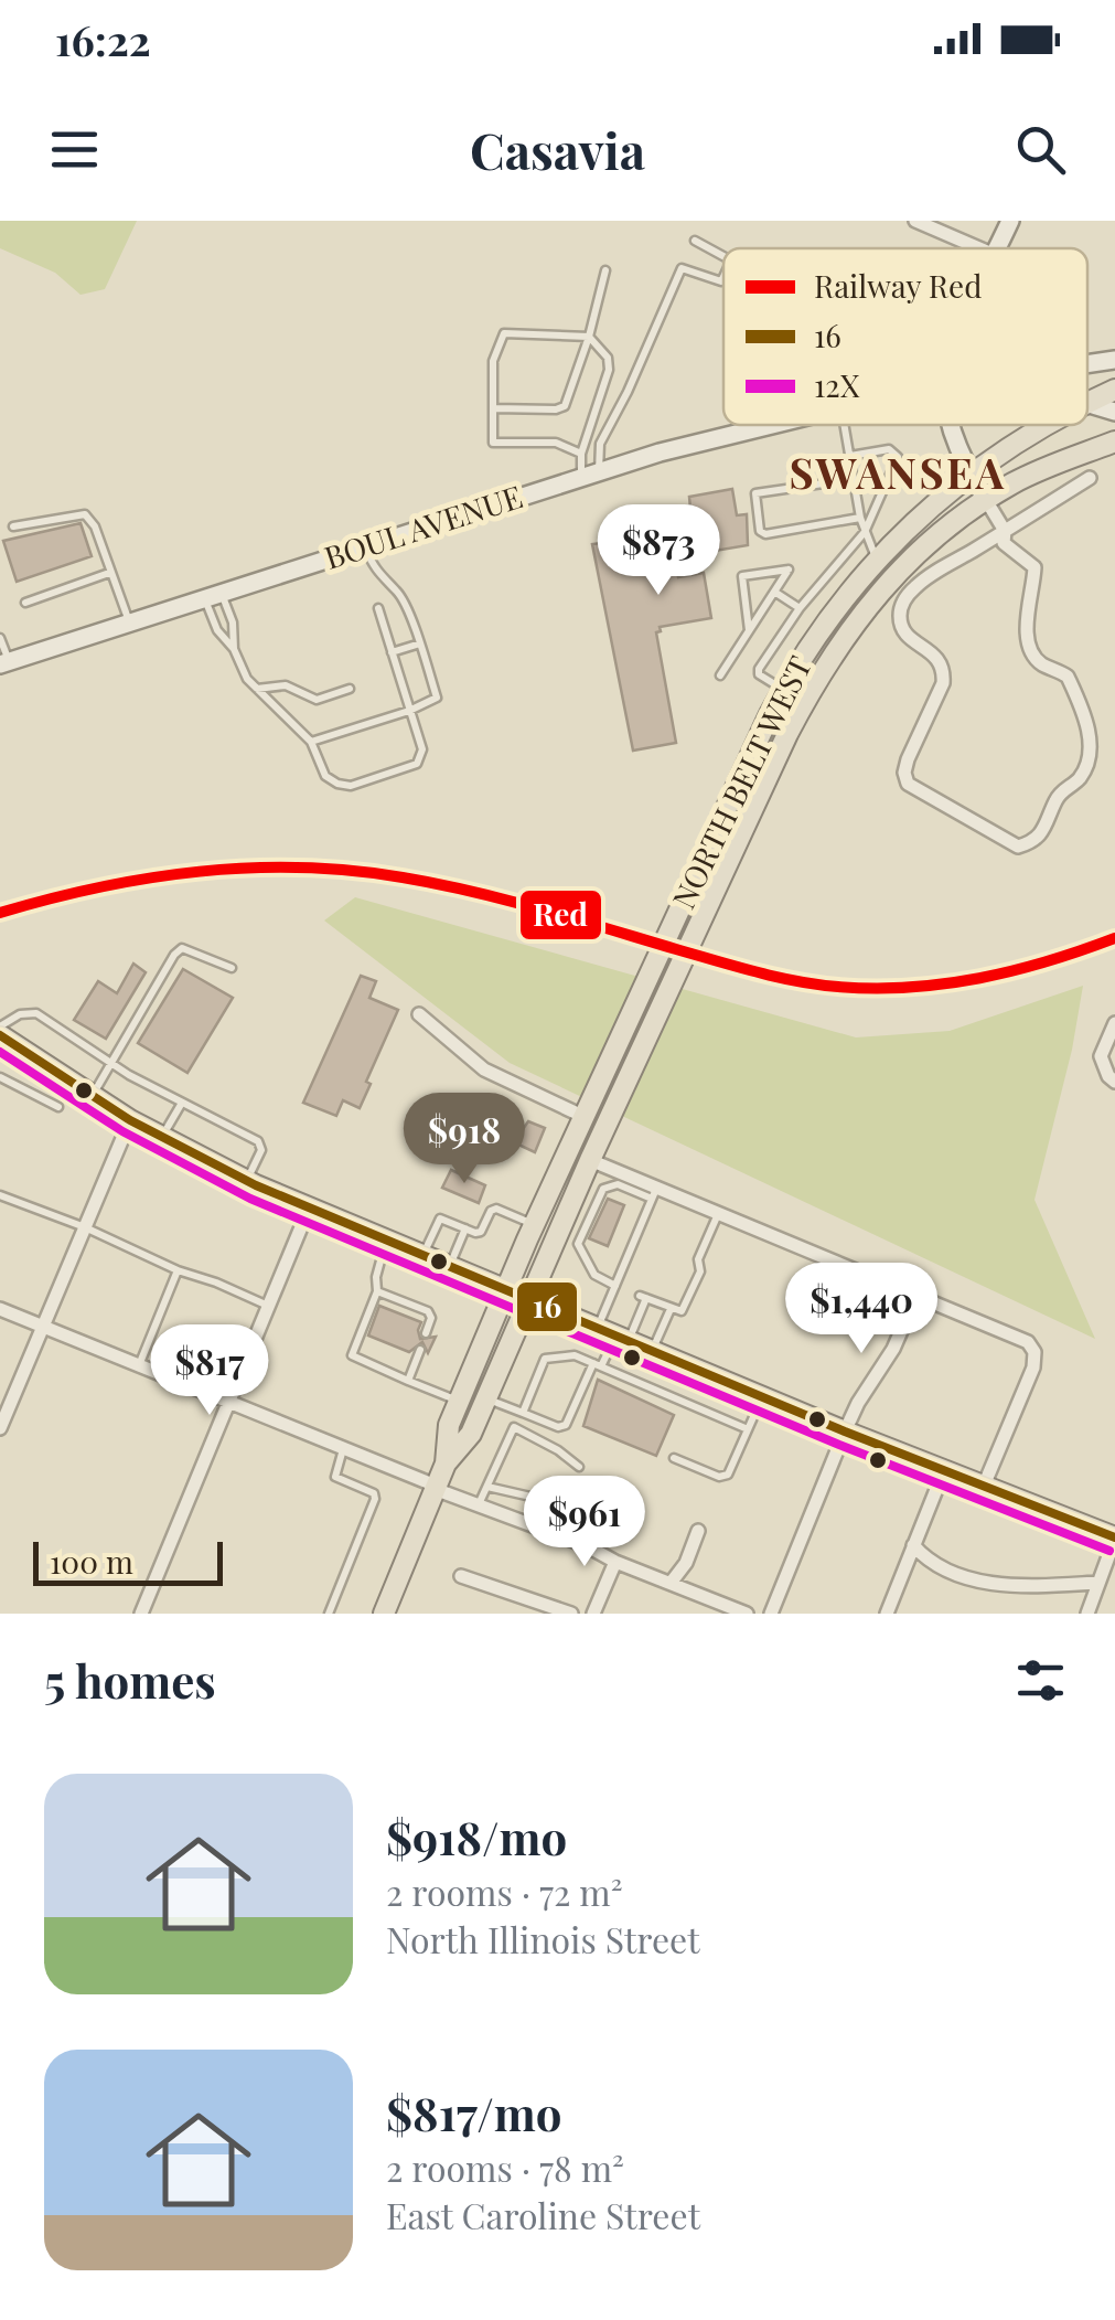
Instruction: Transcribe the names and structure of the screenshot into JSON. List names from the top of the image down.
{
  "streets": {
    "main road": ["NORTH BELT WEST"],
    "street": ["BOUL AVENUE"]
  },
  "districts": ["SWANSEA"],
  "lines": ["rail line Red", "transit line 16", "transit line 12X"],
  "legend": ["Railway Red", "16", "12X"],
  "scale_bar": "100 m",
  "page": {
    "status": "16:22",
    "header": "Casavia",
    "price": [
      "$873",
      "$918",
      "$1,440",
      "$817",
      "$961"
    ],
    "scale": "100 m",
    "heading": "5 homes",
    "list": [
      {
        "name": "$918/mo",
        "note": "2 rooms · 72 m² · North Illinois Street"
      },
      {
        "name": "$817/mo",
        "note": "2 rooms · 78 m² · East Caroline Street"
      }
    ]
  }
}
